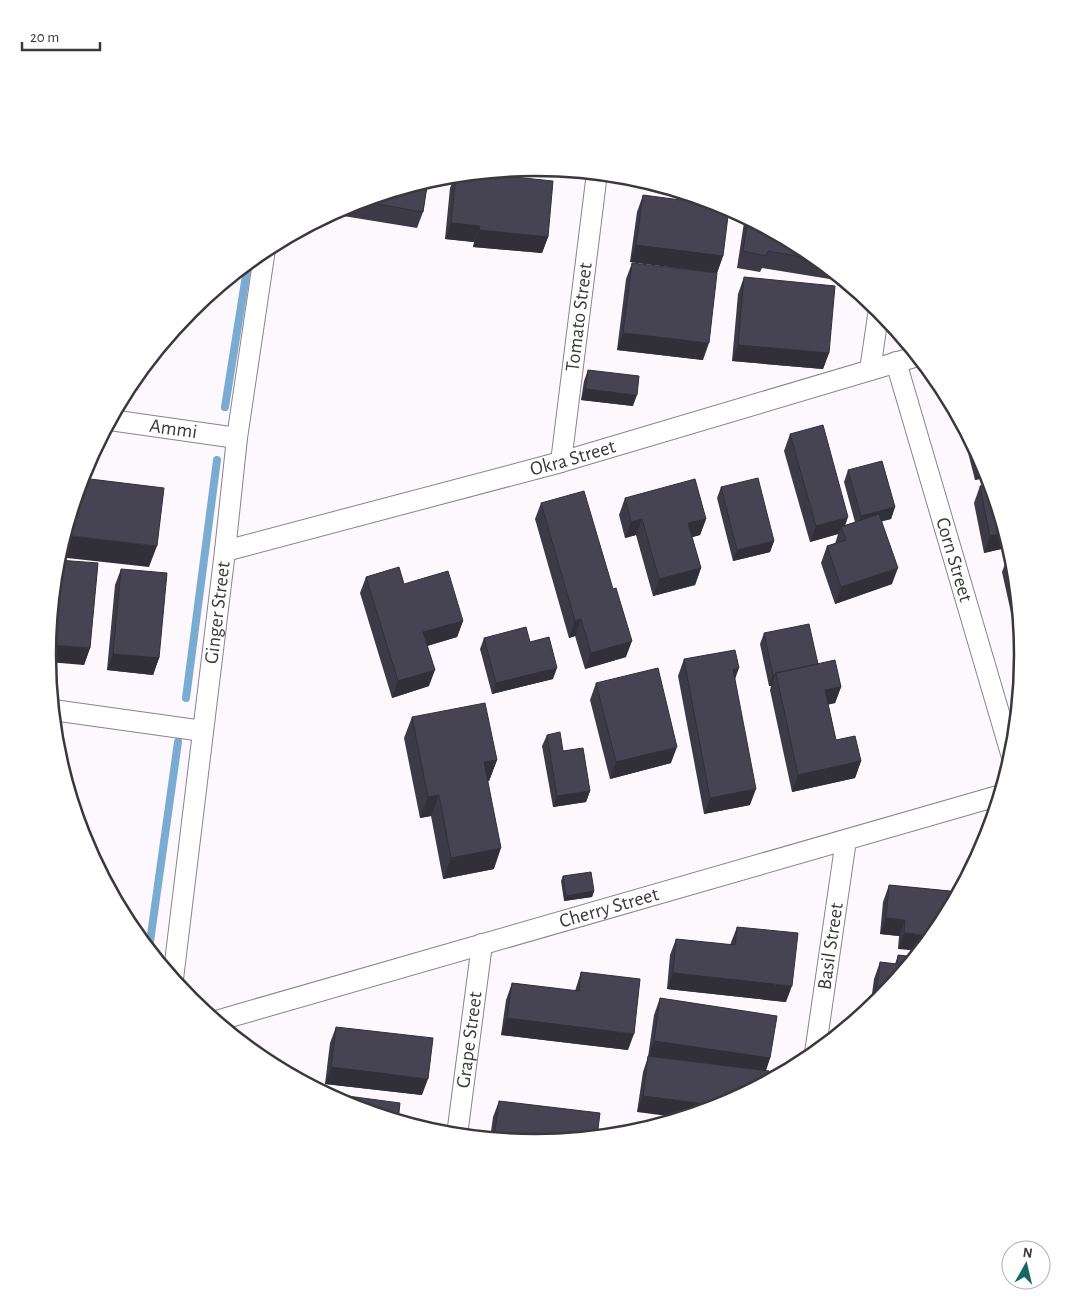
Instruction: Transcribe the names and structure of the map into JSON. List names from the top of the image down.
{
  "streets": {
    "street": [
      "Tomato Street",
      "Ammi",
      "Okra Street",
      "Corn Street",
      "Ginger Street",
      "Cherry Street",
      "Basil Street",
      "Grape Street"
    ]
  },
  "crossings": [
    ["Tomato Street", "Okra Street"],
    ["Ammi", "Ginger Street"],
    ["Okra Street", "Corn Street"],
    ["Okra Street", "Ginger Street"],
    ["Cherry Street", "Basil Street"],
    ["Cherry Street", "Grape Street"]
  ],
  "scale_bar": "20 m",
  "north": "top"
}
